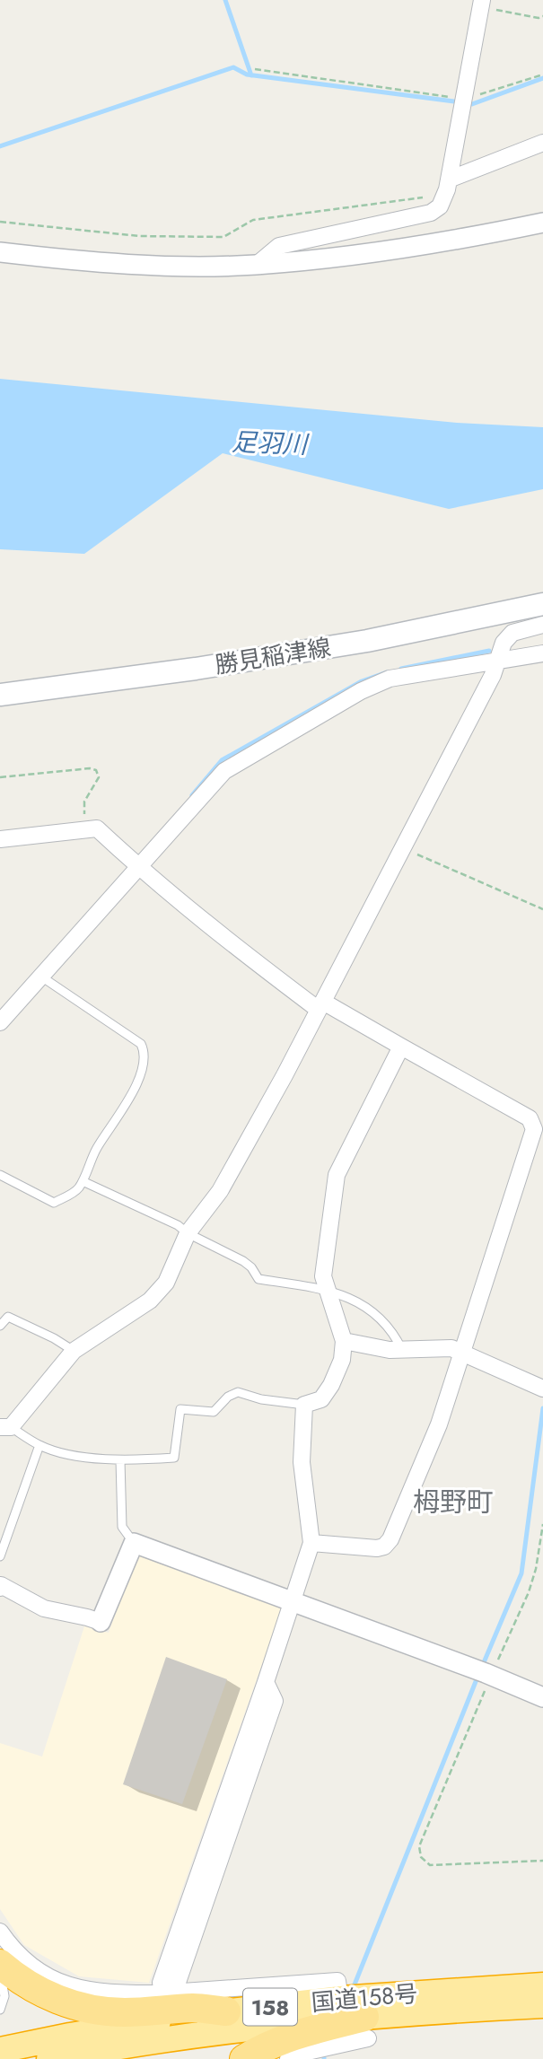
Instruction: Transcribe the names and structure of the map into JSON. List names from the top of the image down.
{
  "streets": {
    "highway": ["国道158号", "158"],
    "main road": ["勝見稲津線"]
  },
  "districts": ["栂野町"],
  "water": ["足羽川"]
}
